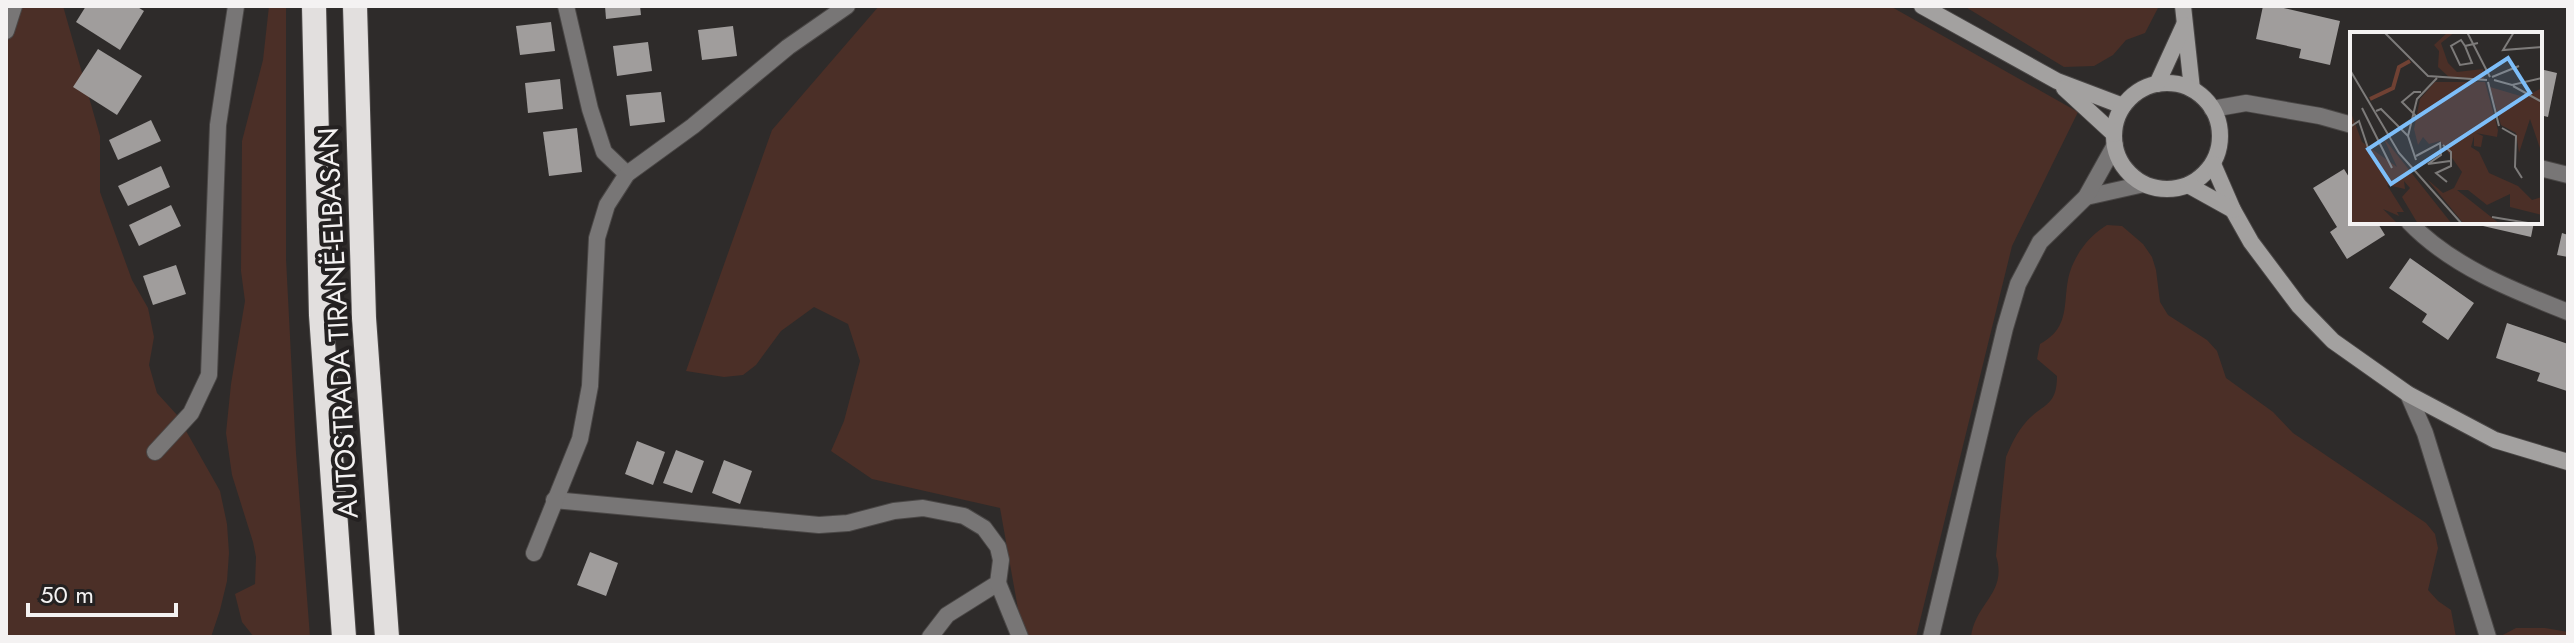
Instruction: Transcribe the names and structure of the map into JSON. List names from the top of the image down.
{
  "streets": {
    "highway": ["AUTOSTRADA TIRANË-ELBASAN"]
  },
  "scale_bar": "50 m"
}
